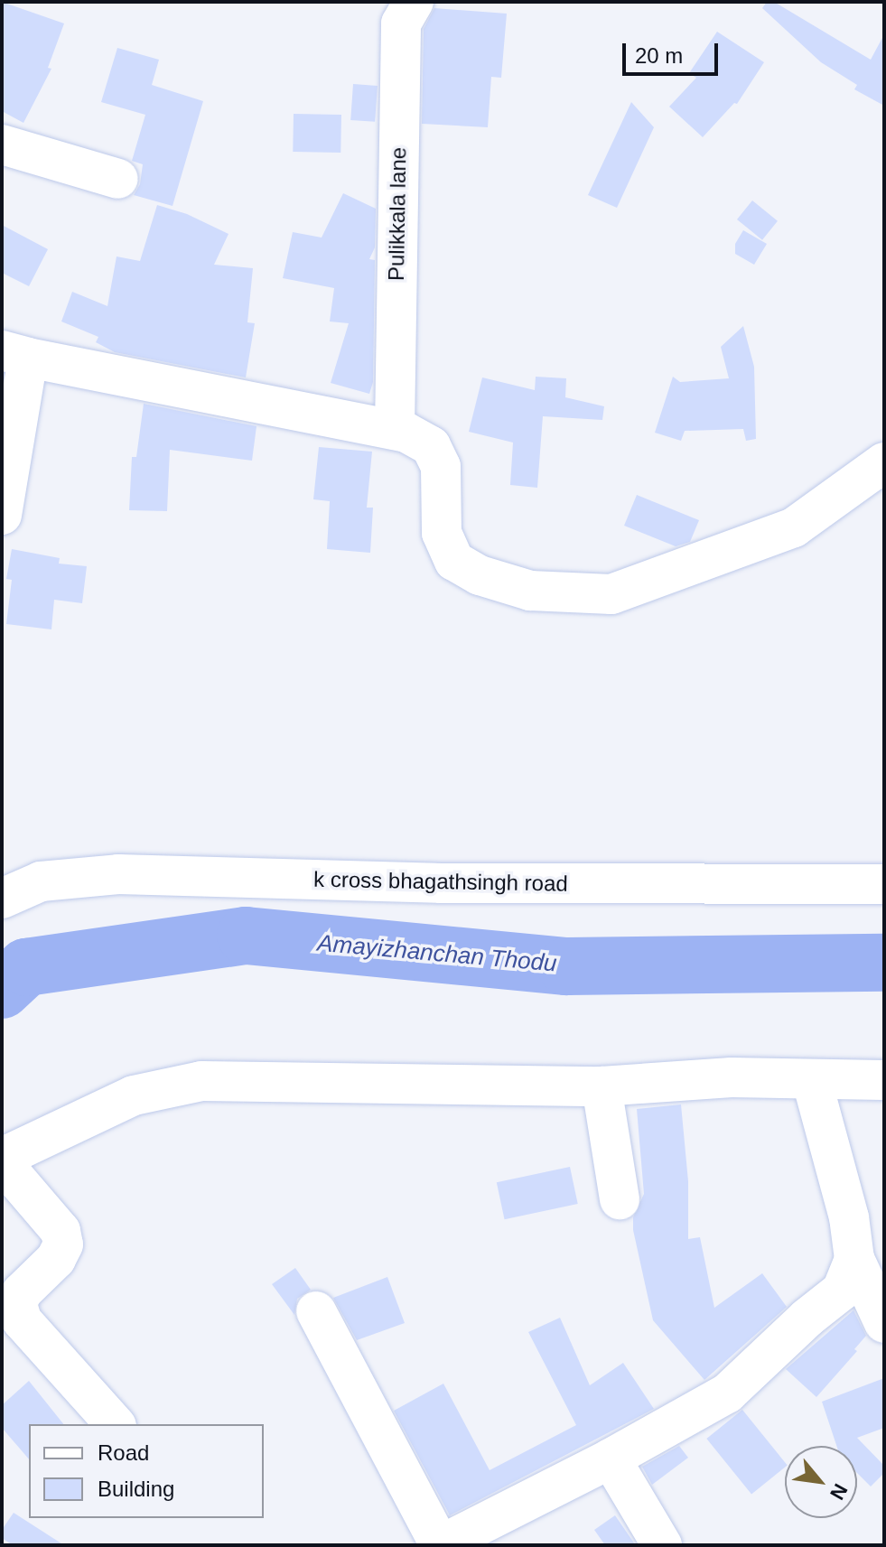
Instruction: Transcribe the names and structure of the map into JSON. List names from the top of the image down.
{
  "streets": {
    "street": ["Pulikkala lane", "k cross bhagathsingh road"]
  },
  "water": ["Amayizhanchan Thodu"],
  "legend": ["Road", "Building"],
  "scale_bar": "20 m",
  "north": "bottom right"
}
